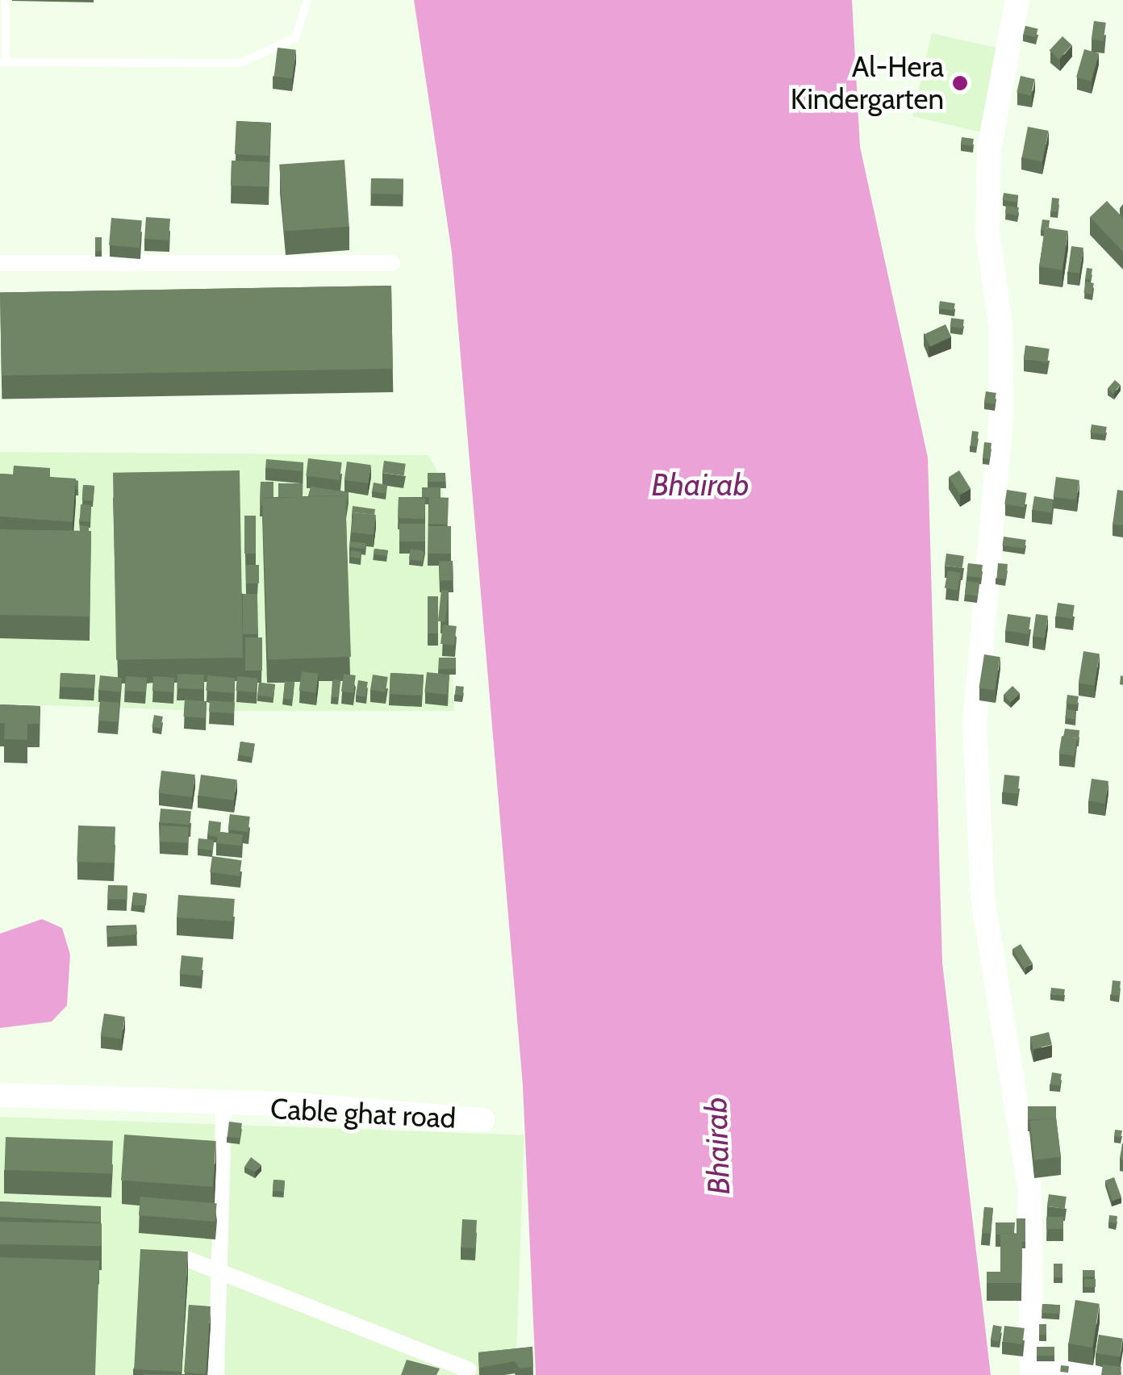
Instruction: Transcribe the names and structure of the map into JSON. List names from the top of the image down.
{
  "streets": {
    "street": ["Cable ghat road"]
  },
  "water": ["Bhairab"],
  "places": ["Al-Hera Kindergarten"]
}
